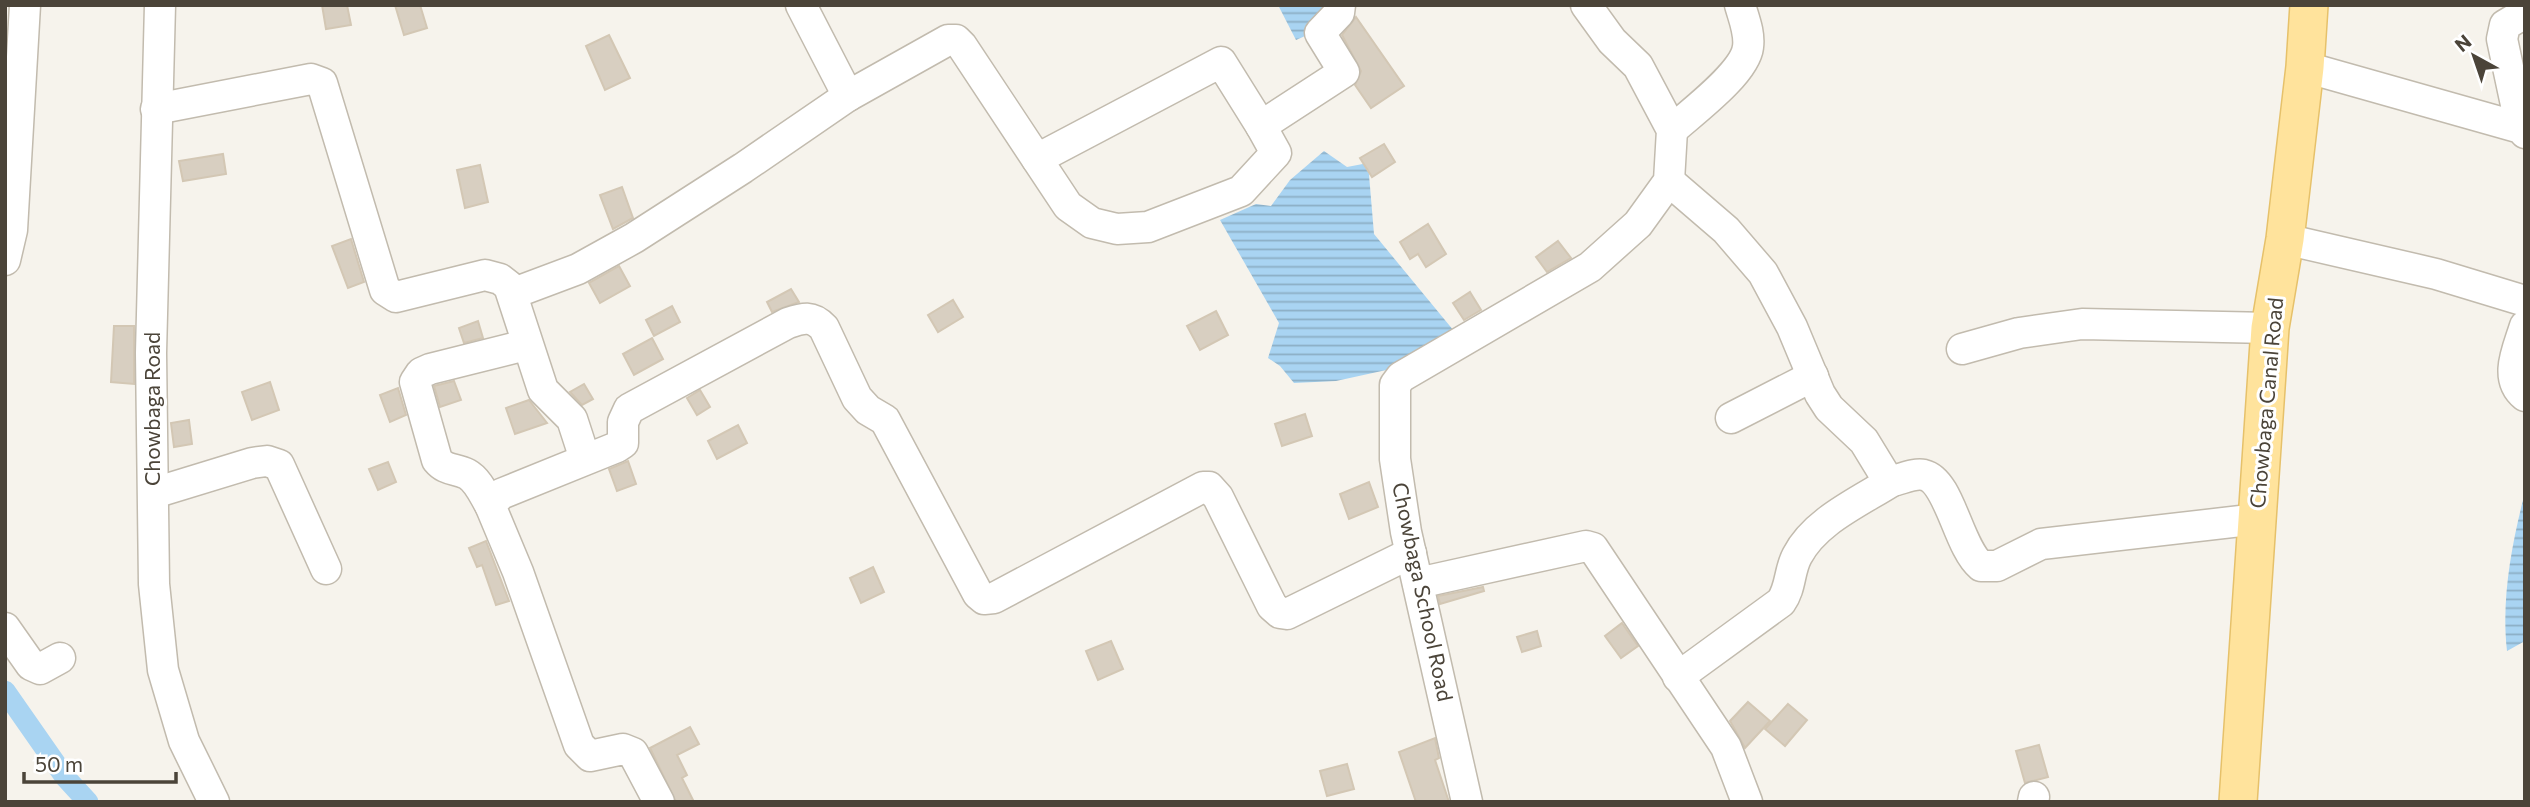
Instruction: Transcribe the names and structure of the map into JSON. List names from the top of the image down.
{
  "streets": {
    "main road": ["Chowbaga Canal Road"],
    "street": ["Chowbaga Road", "Chowbaga School Road"]
  },
  "scale_bar": "50 m",
  "north": "top left"
}
